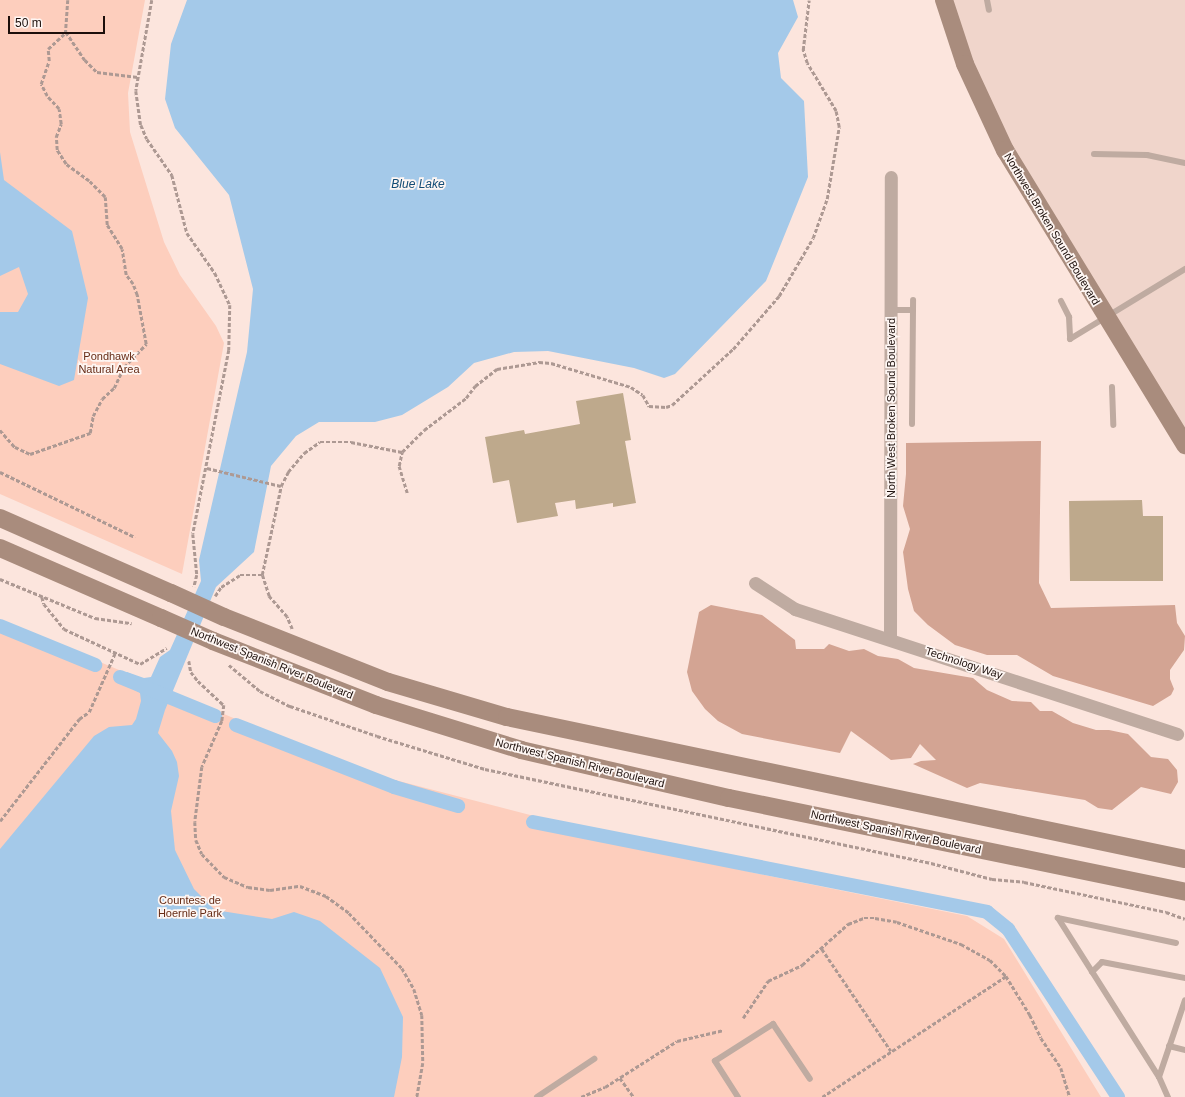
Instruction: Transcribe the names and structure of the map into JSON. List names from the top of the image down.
{
  "streets": {
    "main road": ["Northwest Broken Sound Boulevard", "Northwest Spanish River Boulevard"],
    "street": ["North West Broken Sound Boulevard", "Technology Way"]
  },
  "crossings": [
    ["North West Broken Sound Boulevard", "Technology Way"]
  ],
  "water": ["Blue Lake"],
  "parks": ["Pondhawk Natural Area", "Countess de Hoernle Park"],
  "scale_bar": "50 m"
}
